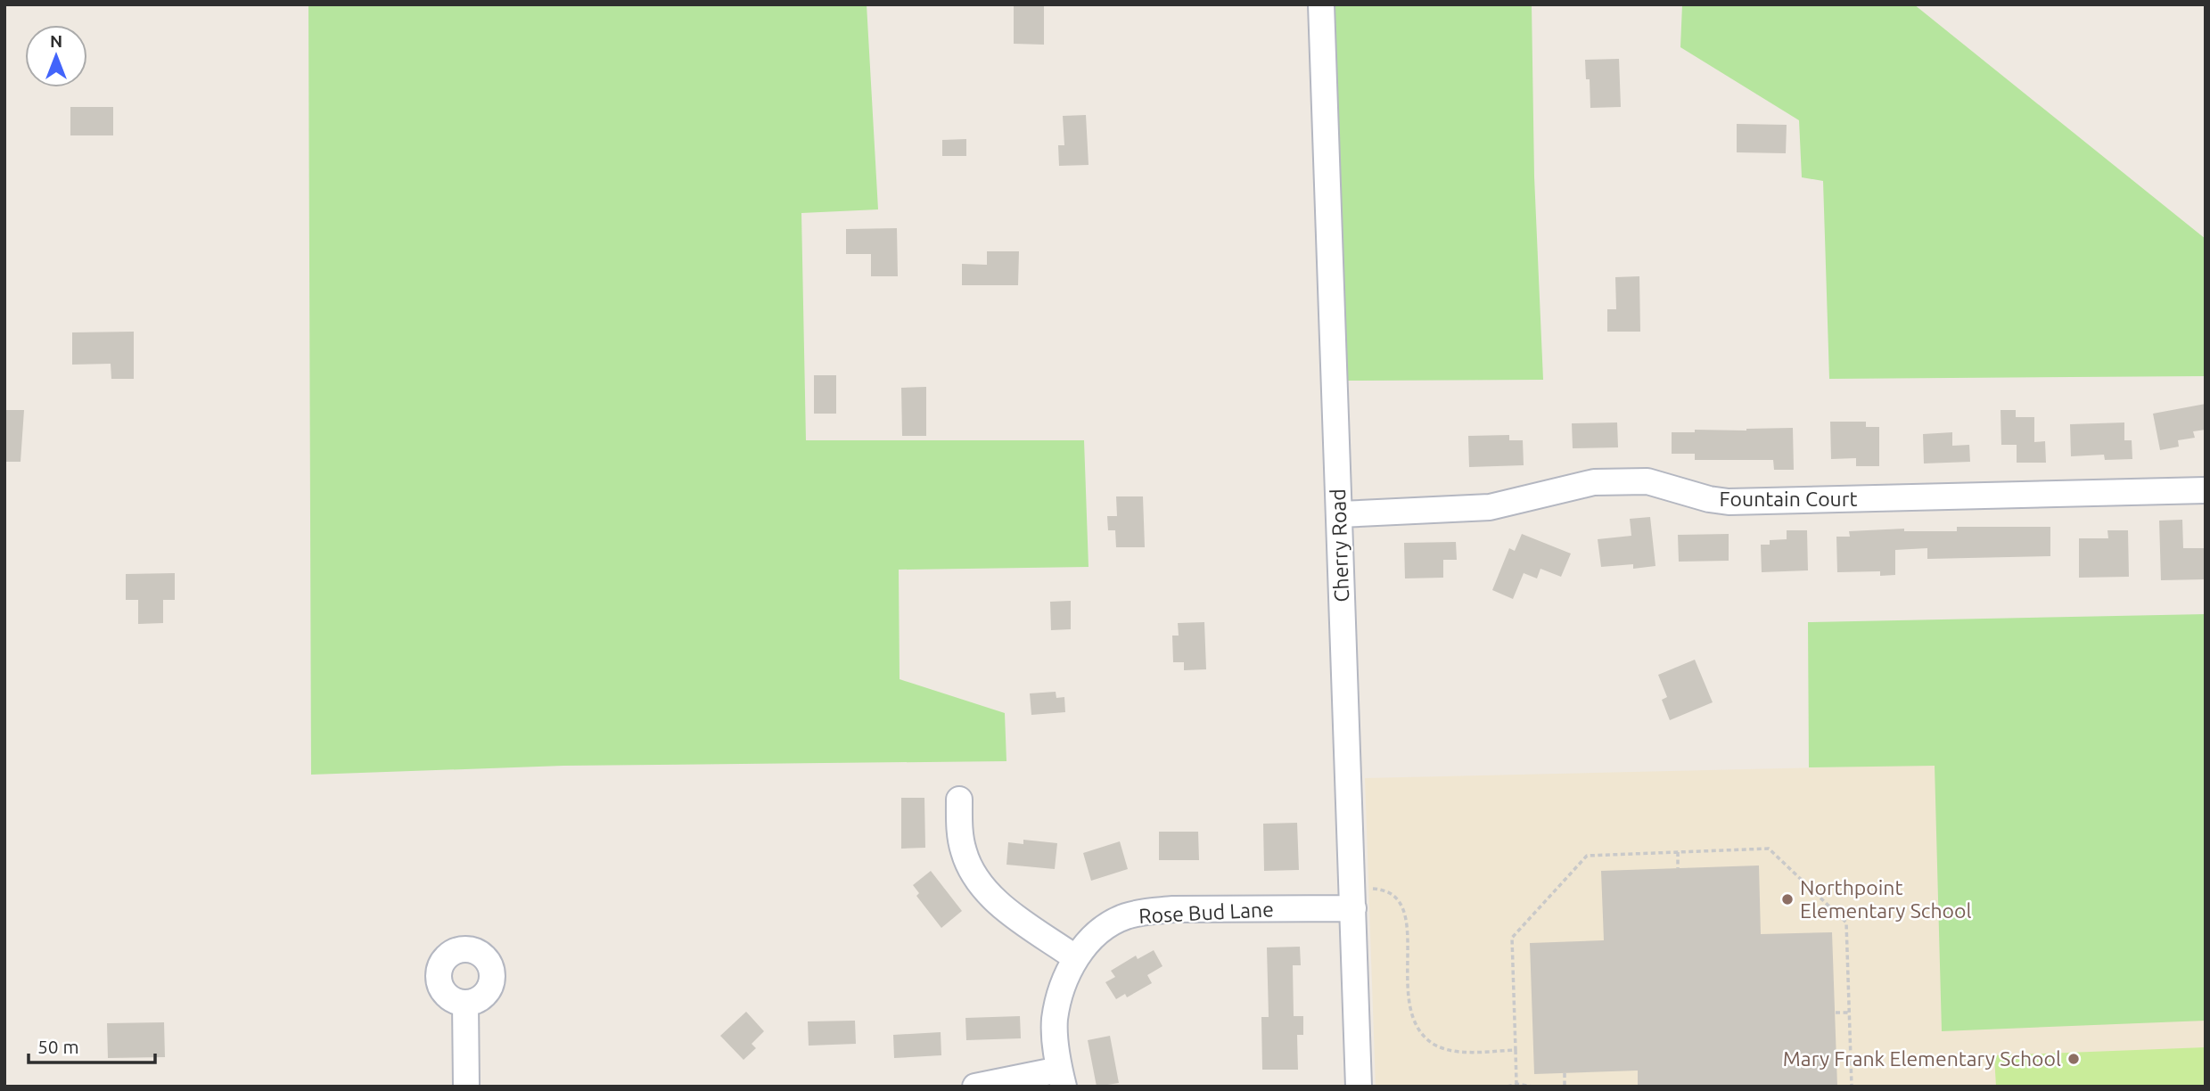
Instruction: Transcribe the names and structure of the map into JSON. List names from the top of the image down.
{
  "streets": {
    "street": ["Fountain Court", "Cherry Road", "Rose Bud Lane"]
  },
  "crossings": [
    ["Fountain Court", "Cherry Road"],
    ["Cherry Road", "Rose Bud Lane"]
  ],
  "places": ["Northpoint Elementary School", "Mary Frank Elementary School"],
  "scale_bar": "50 m",
  "north": "top"
}
